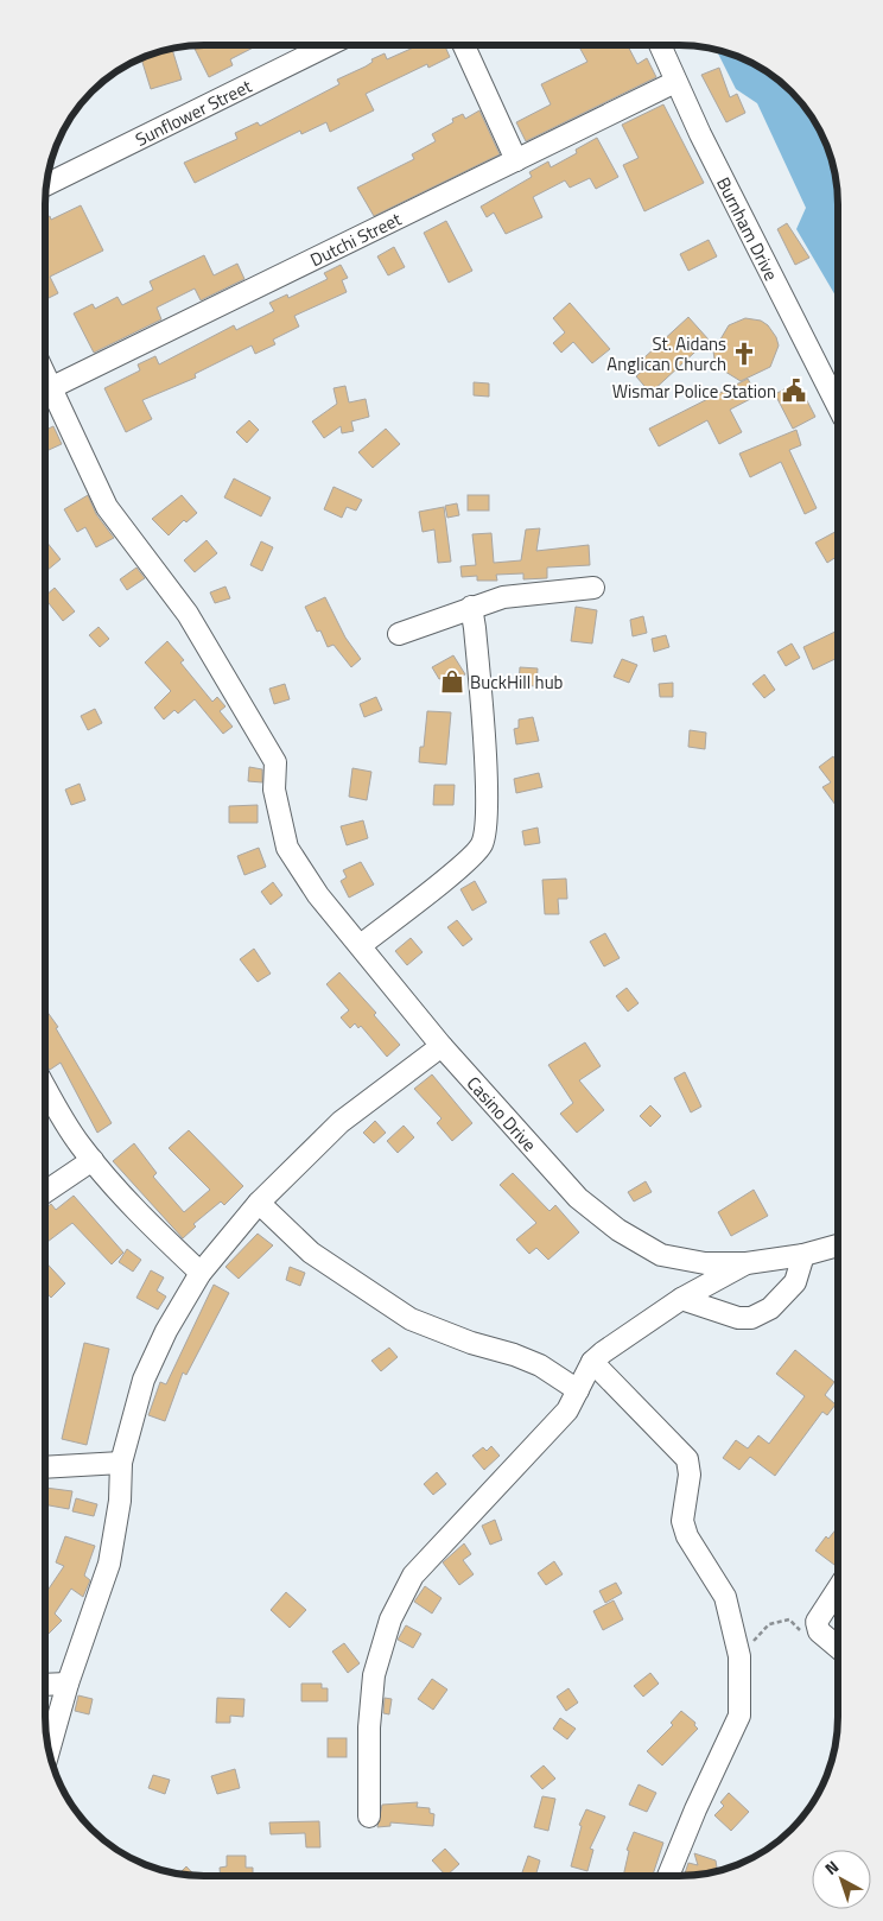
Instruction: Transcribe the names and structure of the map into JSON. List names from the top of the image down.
{
  "streets": {
    "street": [
      "Sunflower Street",
      "Burnham Drive",
      "Dutchi Street",
      "Casino Drive"
    ]
  },
  "crossings": [
    ["Burnham Drive", "Dutchi Street"]
  ],
  "places": {
    "church": ["St. Aidans Anglican Church"],
    "public building": ["Wismar Police Station"],
    "shop": ["BuckHill hub"]
  },
  "north": "top left"
}
